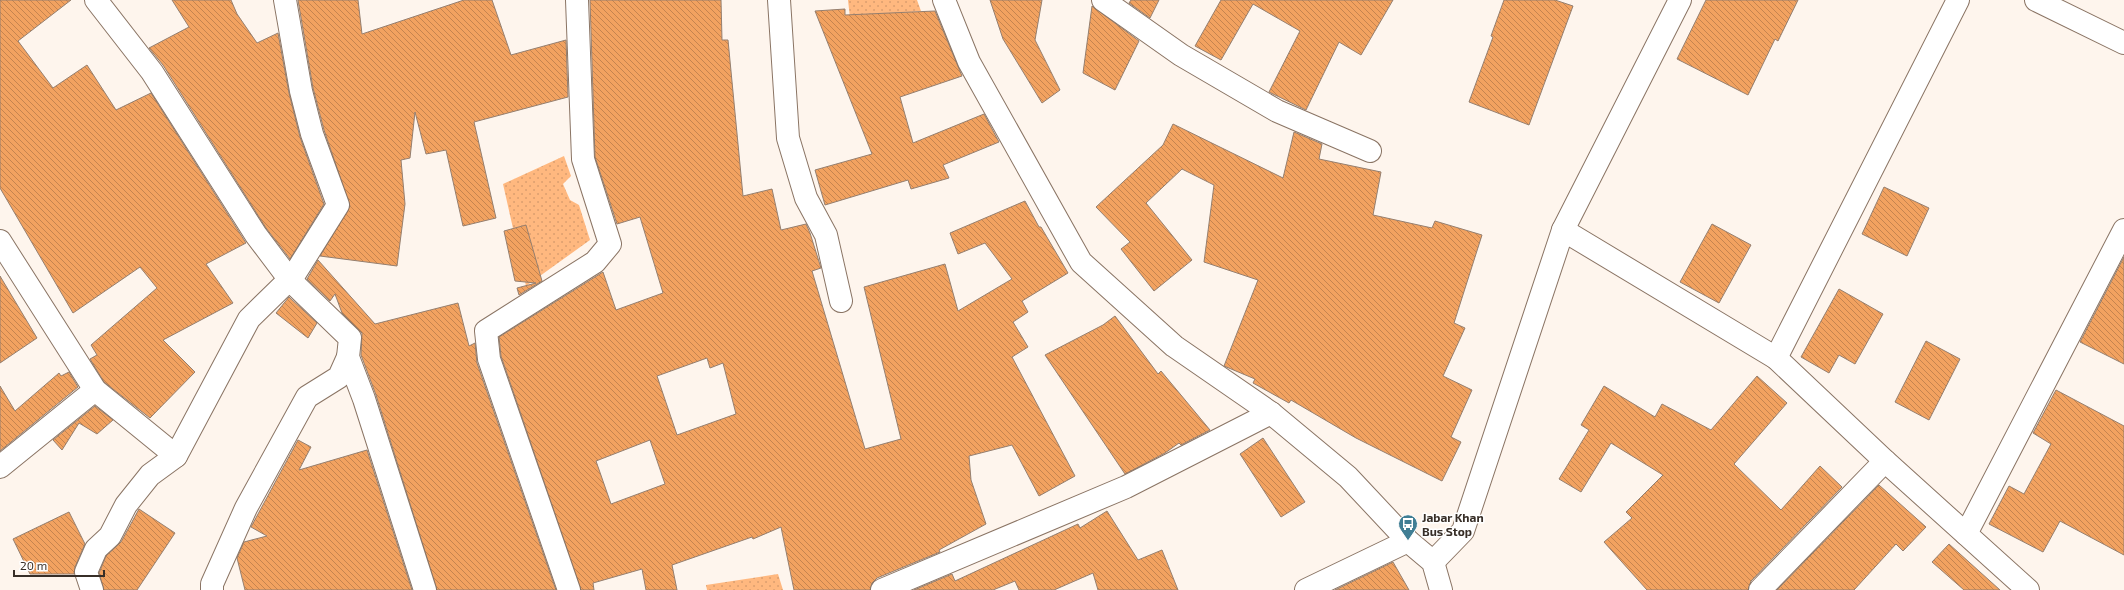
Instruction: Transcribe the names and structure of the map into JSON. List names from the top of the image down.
{
  "places": {
    "bus stop": ["Jabar Khan Bus Stop"]
  },
  "scale_bar": "20 m"
}
